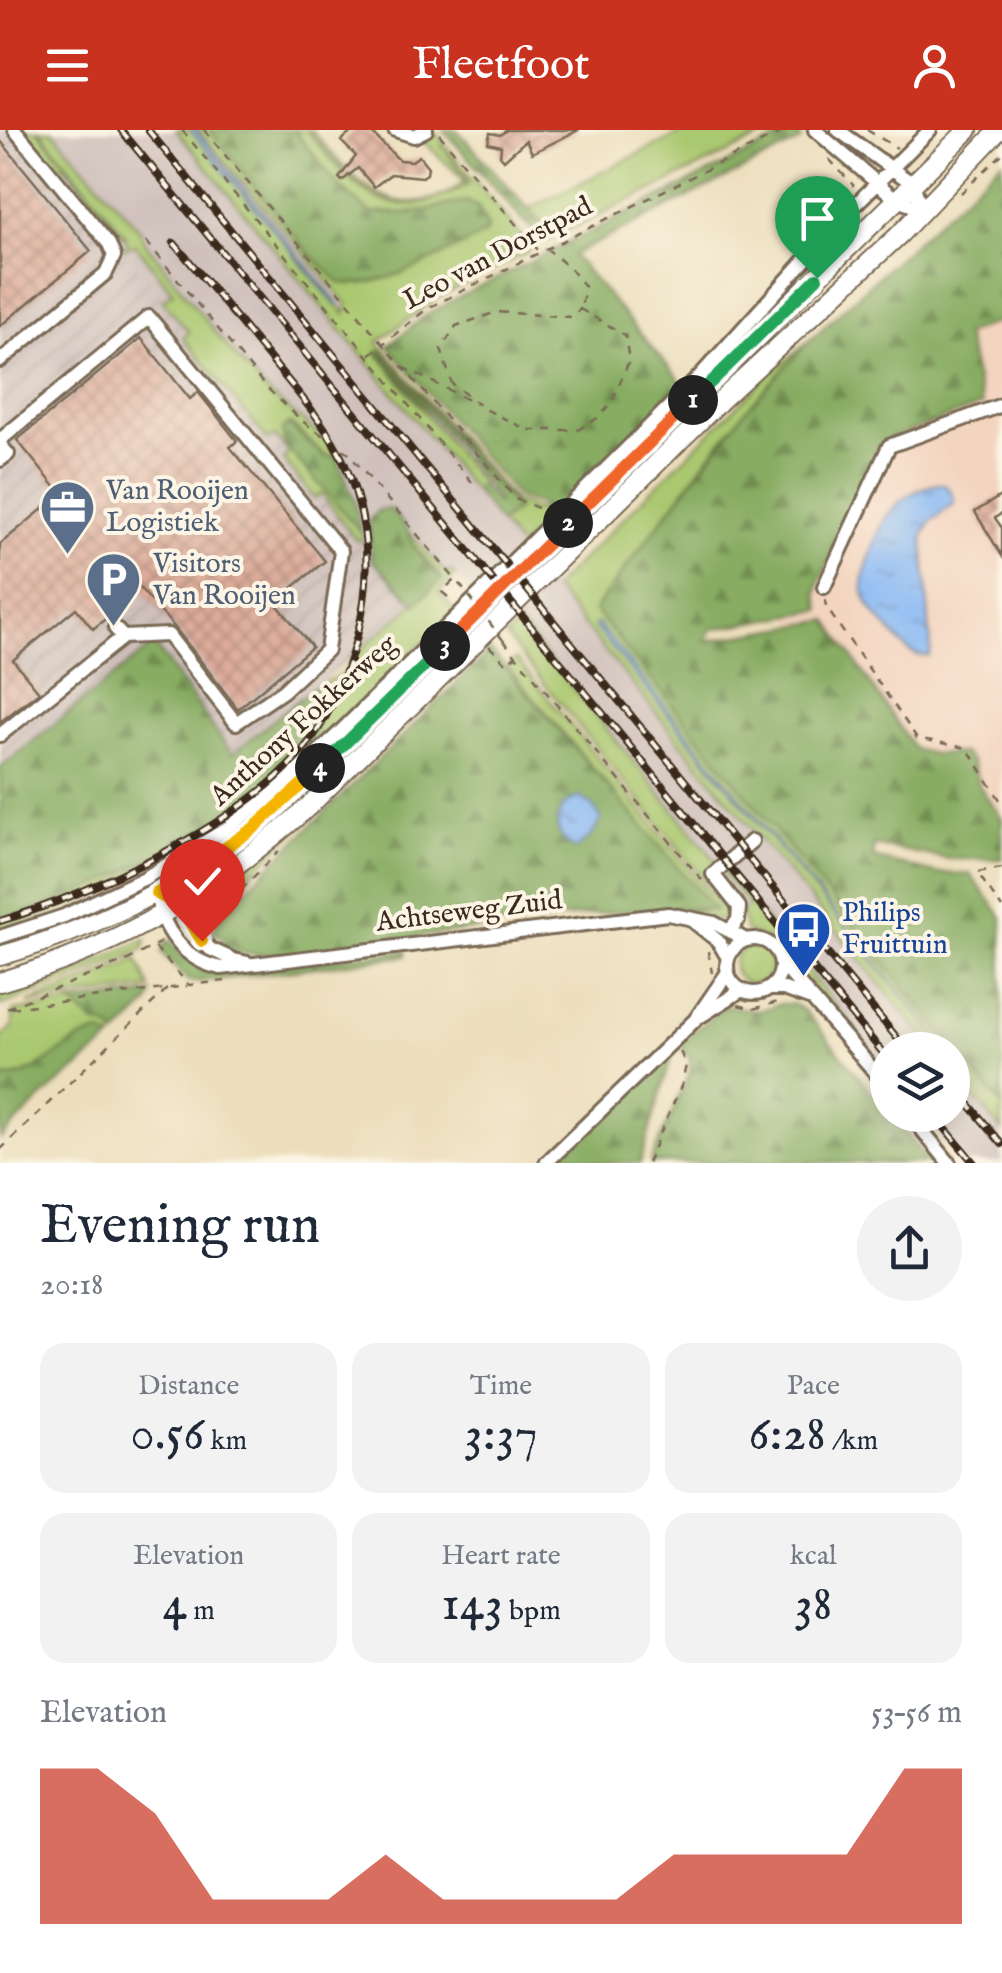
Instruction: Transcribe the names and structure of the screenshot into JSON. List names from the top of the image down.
{
  "streets": {
    "main road": ["Anthony Fokkerweg"],
    "street": ["Achtseweg Zuid"],
    "path": ["Leo van Dorstpad"]
  },
  "crossings": [
    ["Anthony Fokkerweg", "Achtseweg Zuid"]
  ],
  "places": {
    "office": ["Van Rooijen Logistiek"],
    "parking": ["Visitors Van Rooijen"],
    "bus stop": ["Philips Fruittuin"]
  },
  "page": {
    "header": "Fleetfoot",
    "pins": [
      "1",
      "2",
      "3",
      "4"
    ],
    "heading": ["Evening run", "20:18"],
    "stats": [
      ["Distance", "0.56 km"],
      ["Time", "3:37"],
      ["Pace", "6:28 /km"],
      ["Elevation", "4 m"],
      ["Heart rate", "143 bpm"],
      ["kcal", "38"]
    ],
    "chart": ["Elevation", "53–56 m"]
  }
}
